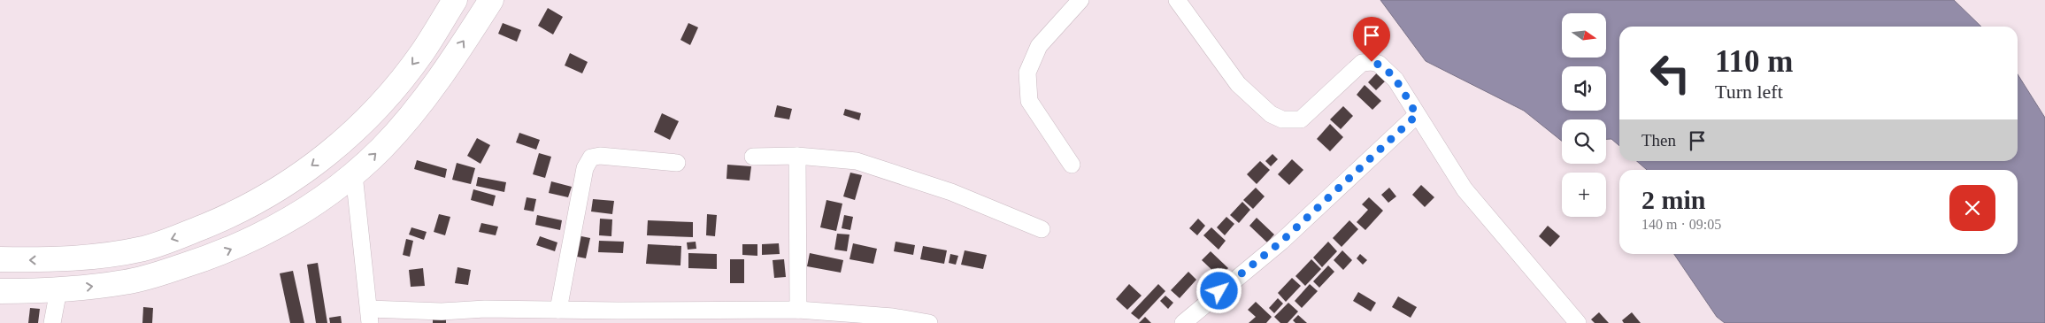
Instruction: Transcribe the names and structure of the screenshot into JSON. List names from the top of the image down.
{
  "north": "right",
  "page": {
    "map_buttons": "+",
    "turn": ["110 m", "Turn left"],
    "then": "Then",
    "heading": ["2 min", "140 m · 09:05"]
  }
}
